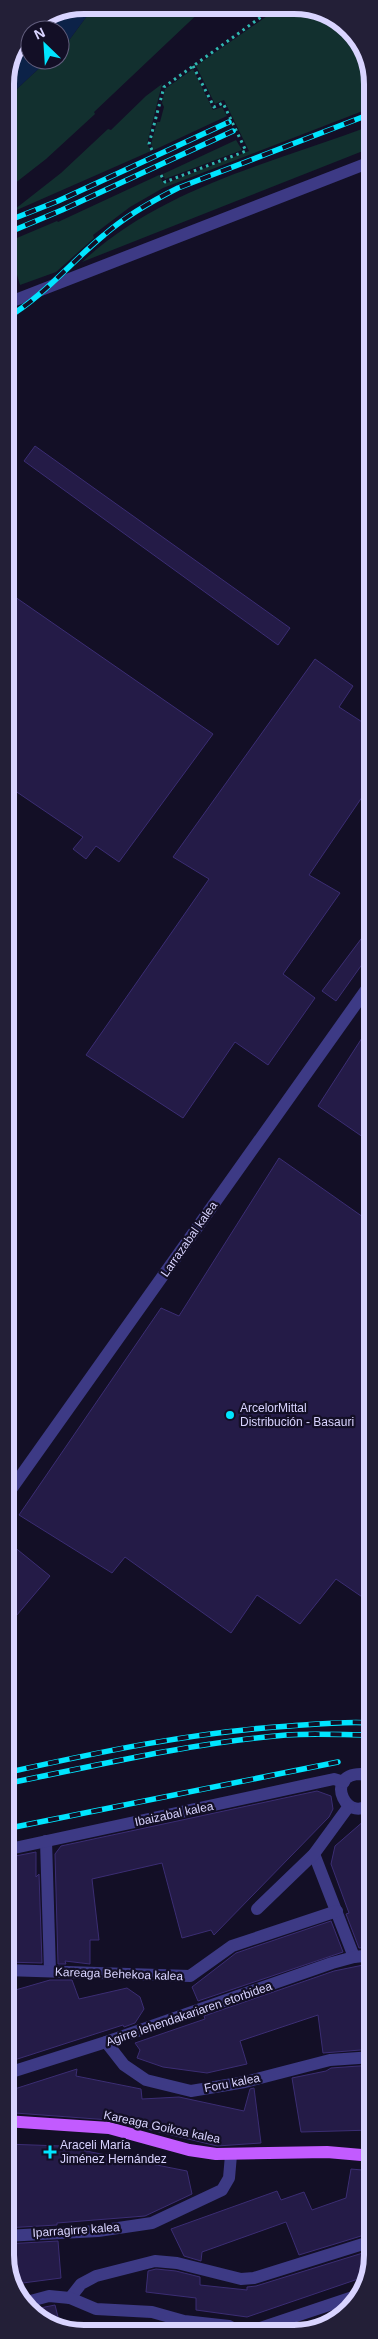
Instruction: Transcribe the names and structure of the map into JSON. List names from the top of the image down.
{
  "streets": {
    "main road": ["Kareaga Goikoa kalea"],
    "street": [
      "Larrazabal kalea",
      "Ibaizabal kalea",
      "Kareaga Behekoa kalea",
      "Agirre lehendakariaren etorbidea",
      "Foru kalea",
      "Iparragirre kalea"
    ]
  },
  "crossings": [
    ["Agirre lehendakariaren etorbidea", "Foru kalea"],
    ["Kareaga Goikoa kalea", "Iparragirre kalea"]
  ],
  "places": {
    "other": ["ArcelorMittal Distribución - Basauri"],
    "health": ["Araceli María Jiménez Hernández"]
  },
  "north": "top left"
}
